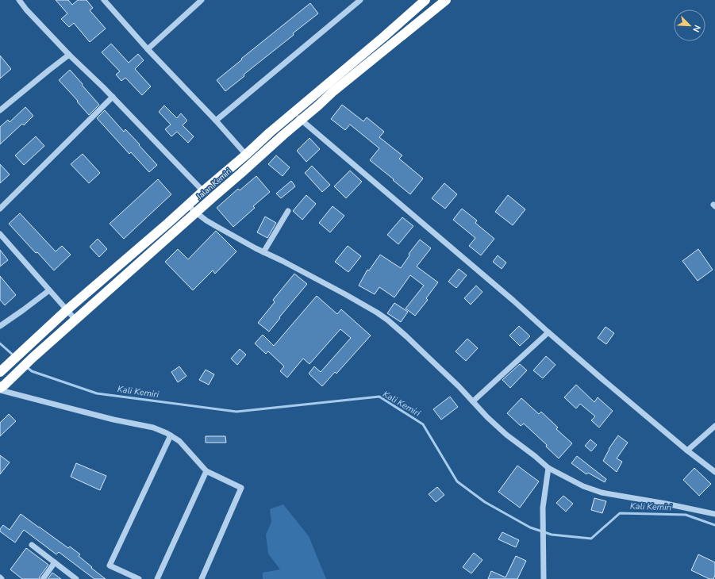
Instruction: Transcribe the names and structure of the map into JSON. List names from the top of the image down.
{
  "streets": {
    "highway": ["Jalan Kemiri"]
  },
  "water": ["Kali Kemiri"],
  "north": "bottom right"
}
